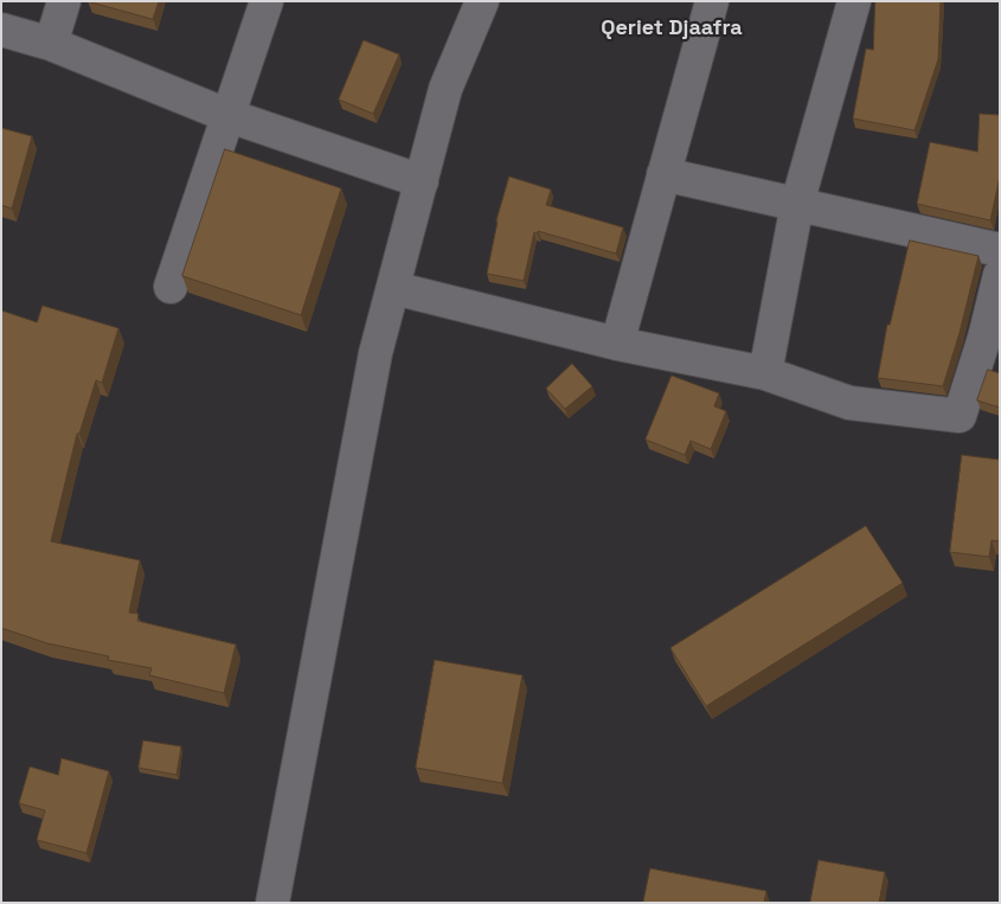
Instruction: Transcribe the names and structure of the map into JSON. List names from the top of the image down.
{
  "districts": ["Qeriet Djaafra"]
}
